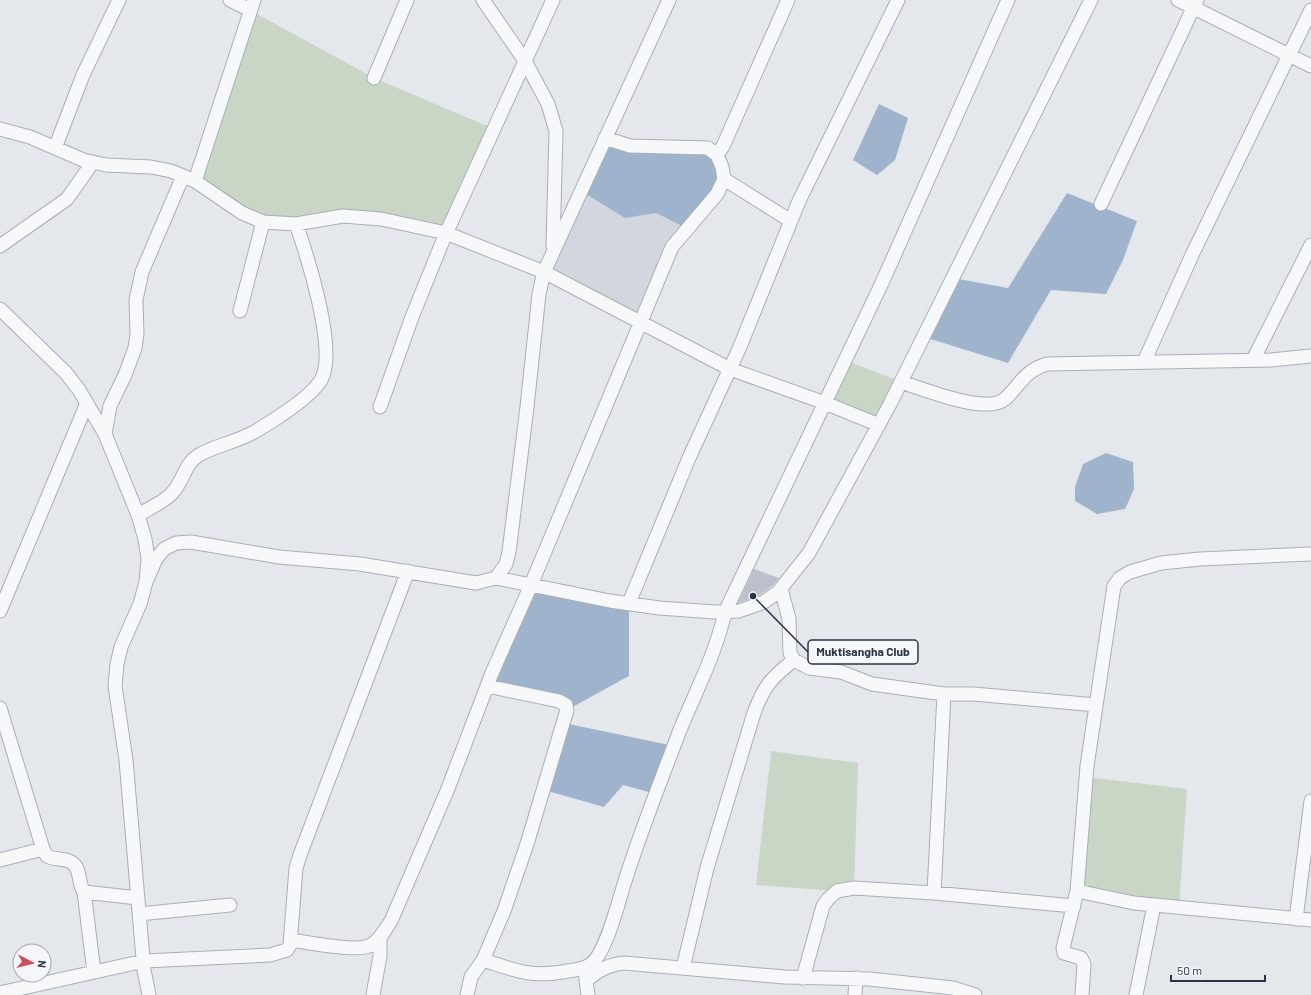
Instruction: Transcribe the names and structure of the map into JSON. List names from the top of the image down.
{
  "places": ["Muktisangha Club"],
  "scale_bar": "50 m",
  "north": "right"
}
